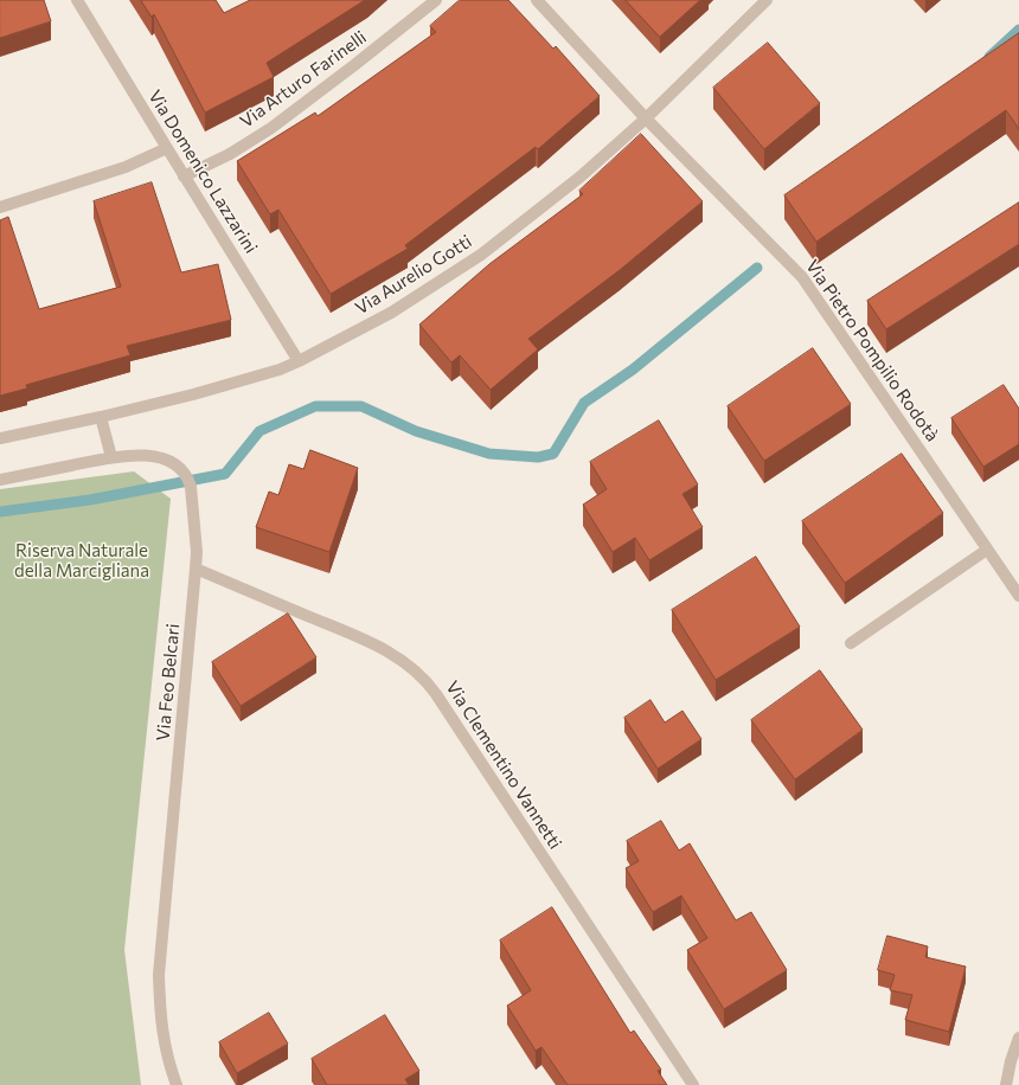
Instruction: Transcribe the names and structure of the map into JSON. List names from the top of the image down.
{
  "streets": {
    "street": [
      "Via Arturo Farinelli",
      "Via Domenico Lazzarini",
      "Via Aurelio Gotti",
      "Via Pietro Pompilio Rodotà",
      "Via Feo Belcari",
      "Via Clementino Vannetti"
    ]
  },
  "crossings": [
    ["Via Arturo Farinelli", "Via Domenico Lazzarini"],
    ["Via Domenico Lazzarini", "Via Aurelio Gotti"],
    ["Via Aurelio Gotti", "Via Pietro Pompilio Rodotà"],
    ["Via Feo Belcari", "Via Clementino Vannetti"]
  ],
  "parks": ["Riserva Naturale della Marcigliana"]
}
